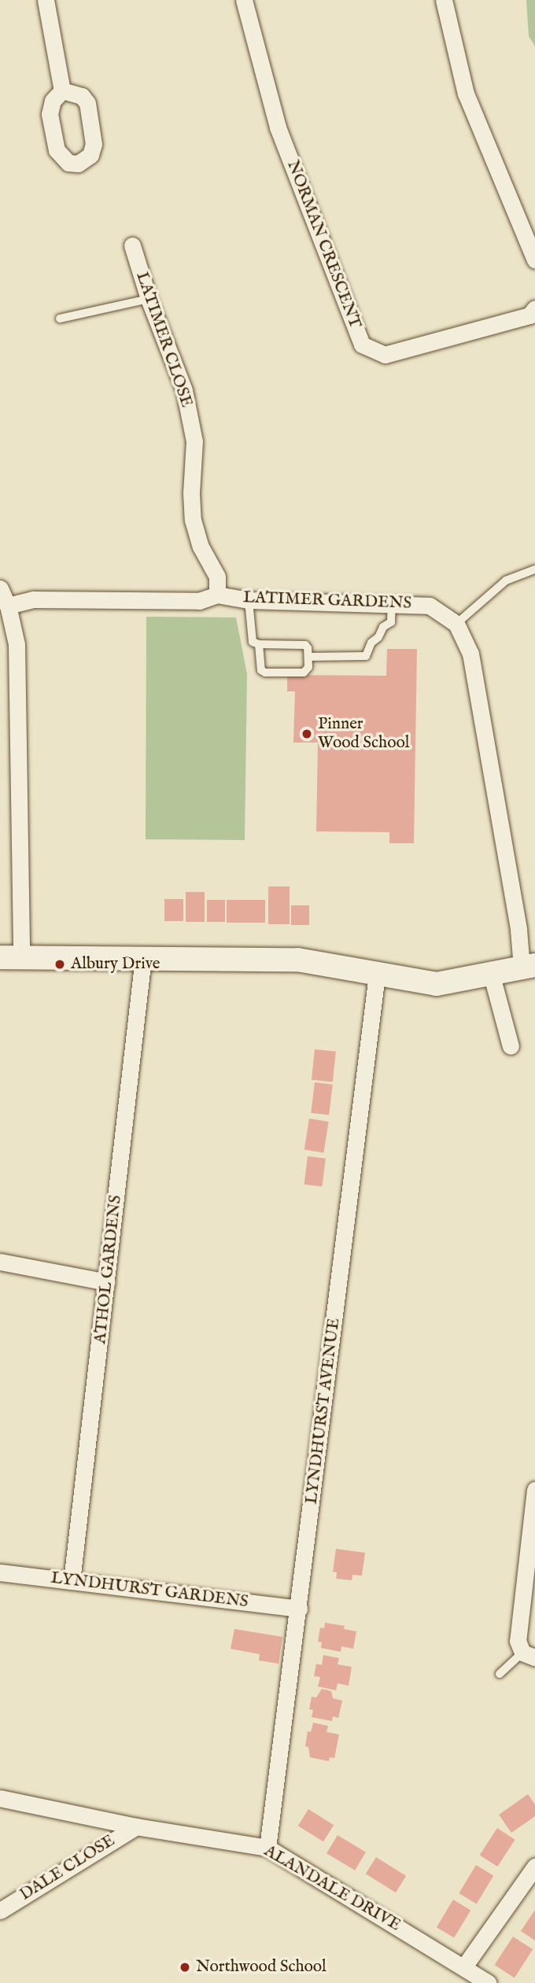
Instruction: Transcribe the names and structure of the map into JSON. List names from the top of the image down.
{
  "streets": {
    "street": [
      "NORMAN CRESCENT",
      "LATIMER CLOSE",
      "LATIMER GARDENS",
      "ATHOL GARDENS",
      "LYNDHURST AVENUE",
      "LYNDHURST GARDENS",
      "DALE CLOSE",
      "ALANDALE DRIVE"
    ]
  },
  "crossings": [
    ["LATIMER CLOSE", "LATIMER GARDENS"],
    ["ATHOL GARDENS", "LYNDHURST GARDENS"],
    ["LYNDHURST AVENUE", "LYNDHURST GARDENS"],
    ["LYNDHURST AVENUE", "ALANDALE DRIVE"],
    ["DALE CLOSE", "ALANDALE DRIVE"]
  ],
  "places": ["Pinner Wood School", "Albury Drive", "Northwood School"]
}
